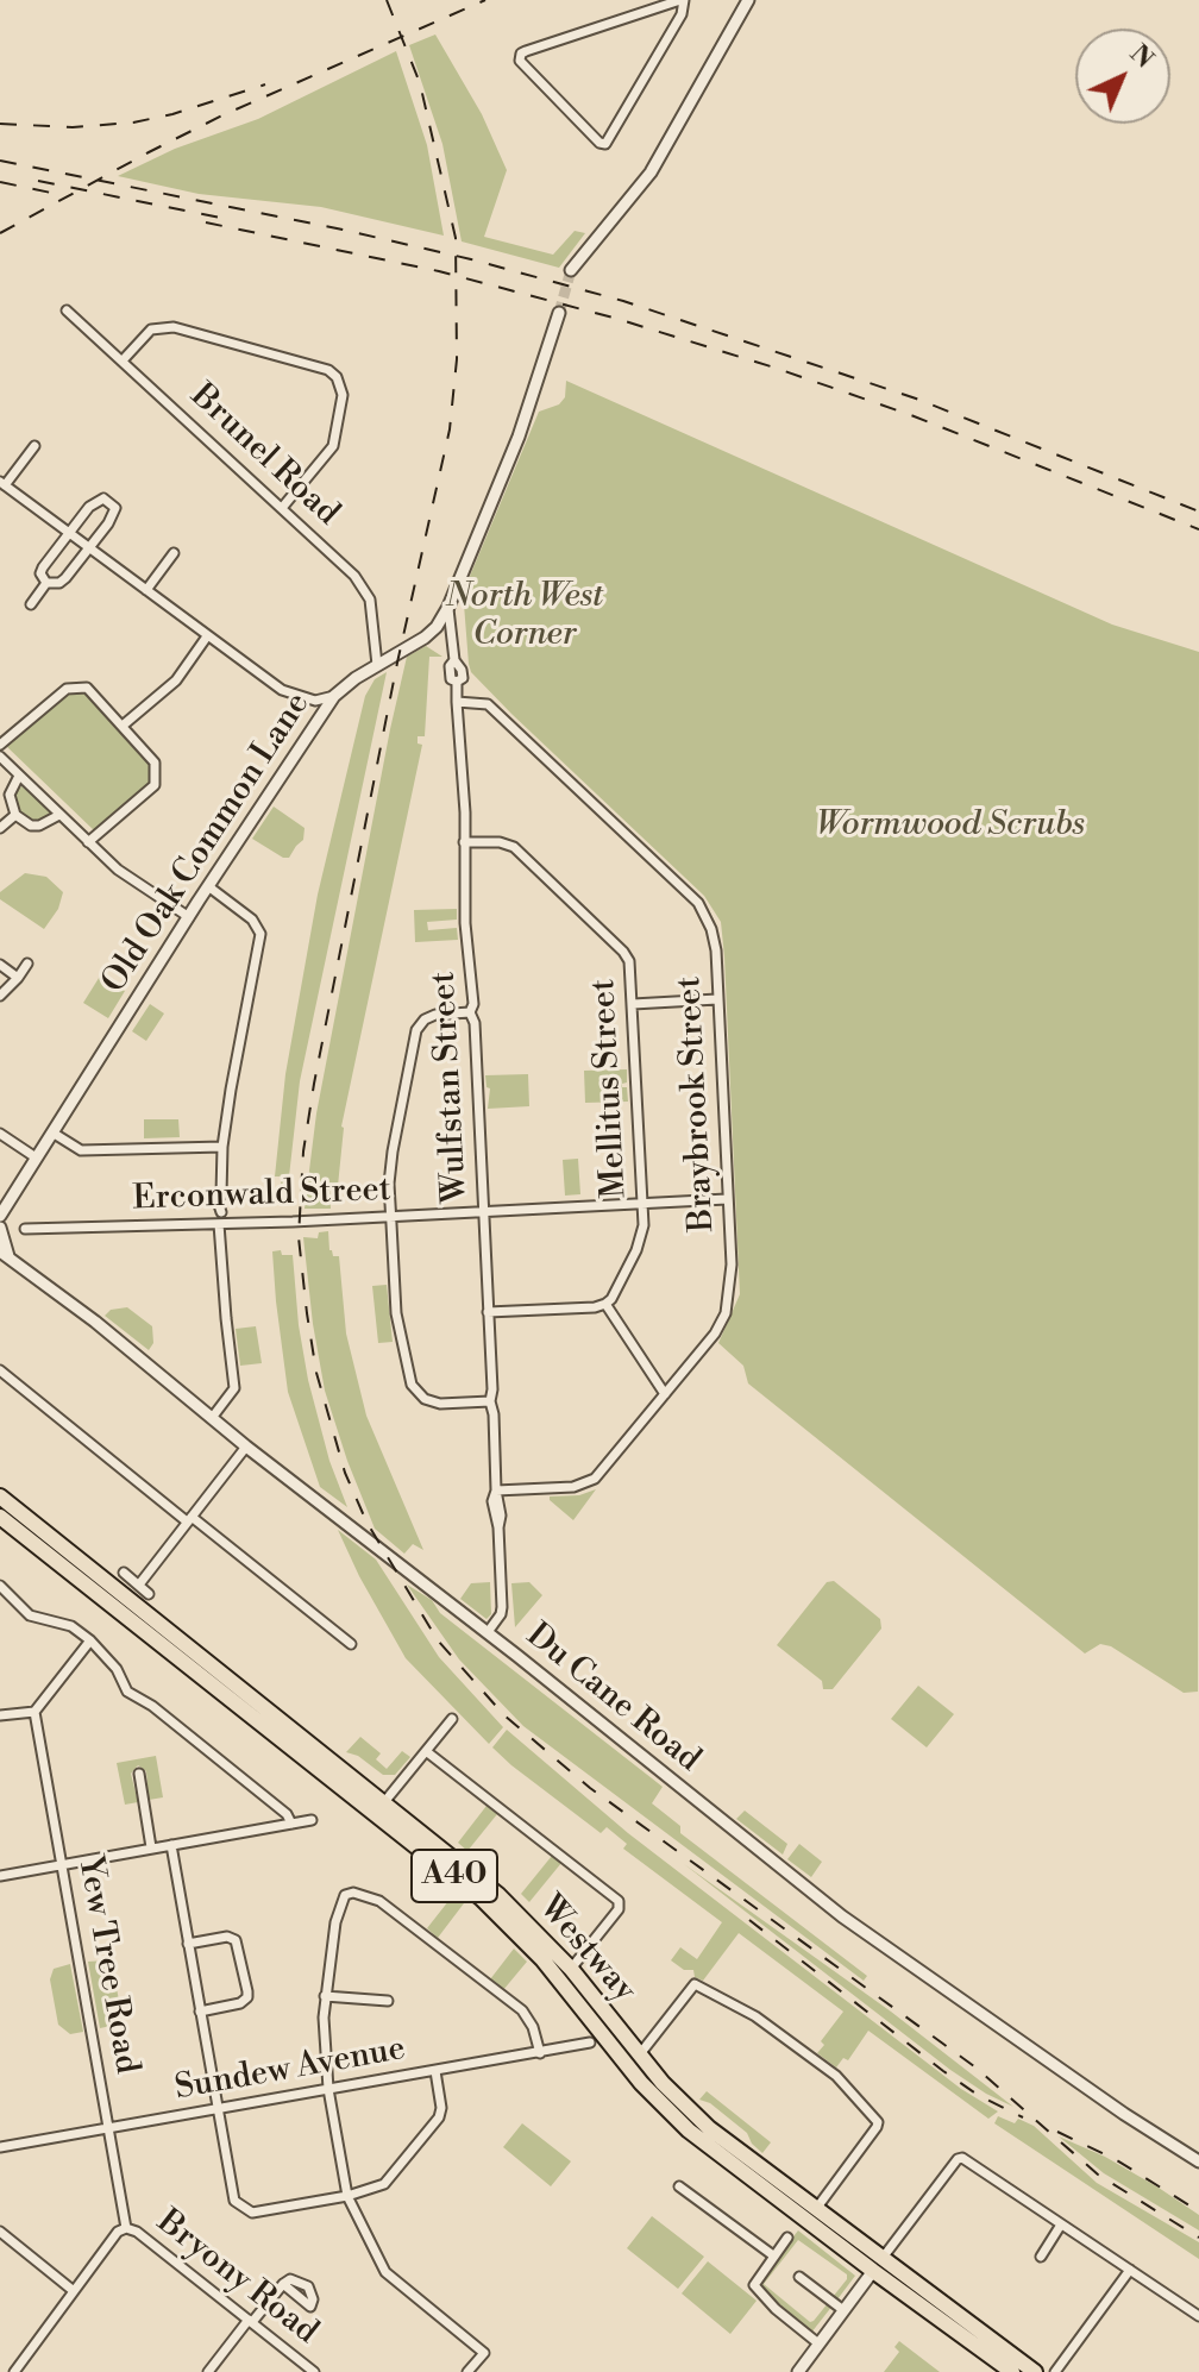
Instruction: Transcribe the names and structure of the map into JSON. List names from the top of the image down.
{
  "streets": {
    "highway": ["A40", "Westway"],
    "street": [
      "Brunel Road",
      "Old Oak Common Lane",
      "Wulfstan Street",
      "Mellitus Street",
      "Braybrook Street",
      "Erconwald Street",
      "Du Cane Road",
      "Yew Tree Road",
      "Sundew Avenue",
      "Bryony Road"
    ]
  },
  "crossings": [
    ["Brunel Road", "Old Oak Common Lane"],
    ["Old Oak Common Lane", "Wulfstan Street"],
    ["Wulfstan Street", "Mellitus Street"],
    ["Wulfstan Street", "Braybrook Street"],
    ["Wulfstan Street", "Erconwald Street"],
    ["Wulfstan Street", "Du Cane Road"],
    ["Mellitus Street", "Erconwald Street"],
    ["Braybrook Street", "Erconwald Street"],
    ["Yew Tree Road", "Sundew Avenue"],
    ["Yew Tree Road", "Bryony Road"]
  ],
  "parks": ["North West Corner", "Wormwood Scrubs"],
  "north": "top right"
}
